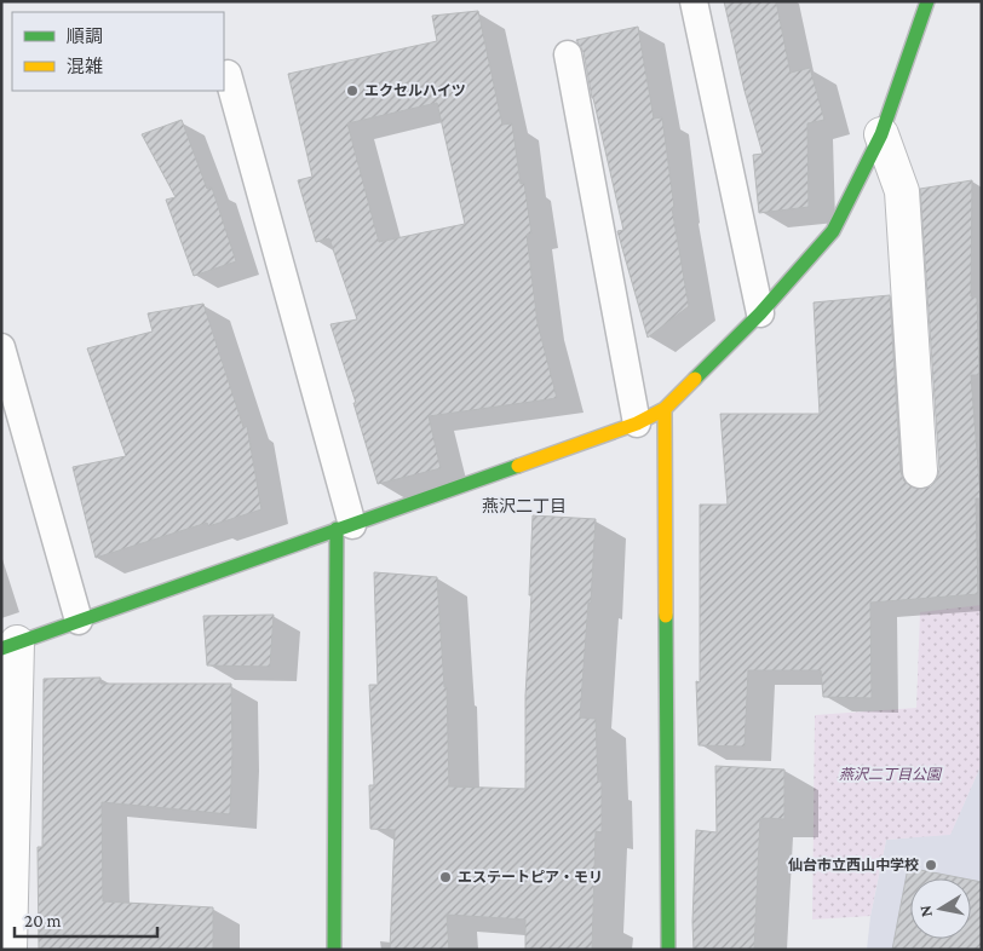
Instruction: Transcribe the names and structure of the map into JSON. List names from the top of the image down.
{
  "districts": ["燕沢二丁目"],
  "parks": ["燕沢二丁目公園"],
  "places": ["エクセルハイツ", "仙台市立西山中学校", "エステートピア・モリ"],
  "legend": ["順調", "混雑"],
  "scale_bar": "20 m",
  "north": "left"
}
